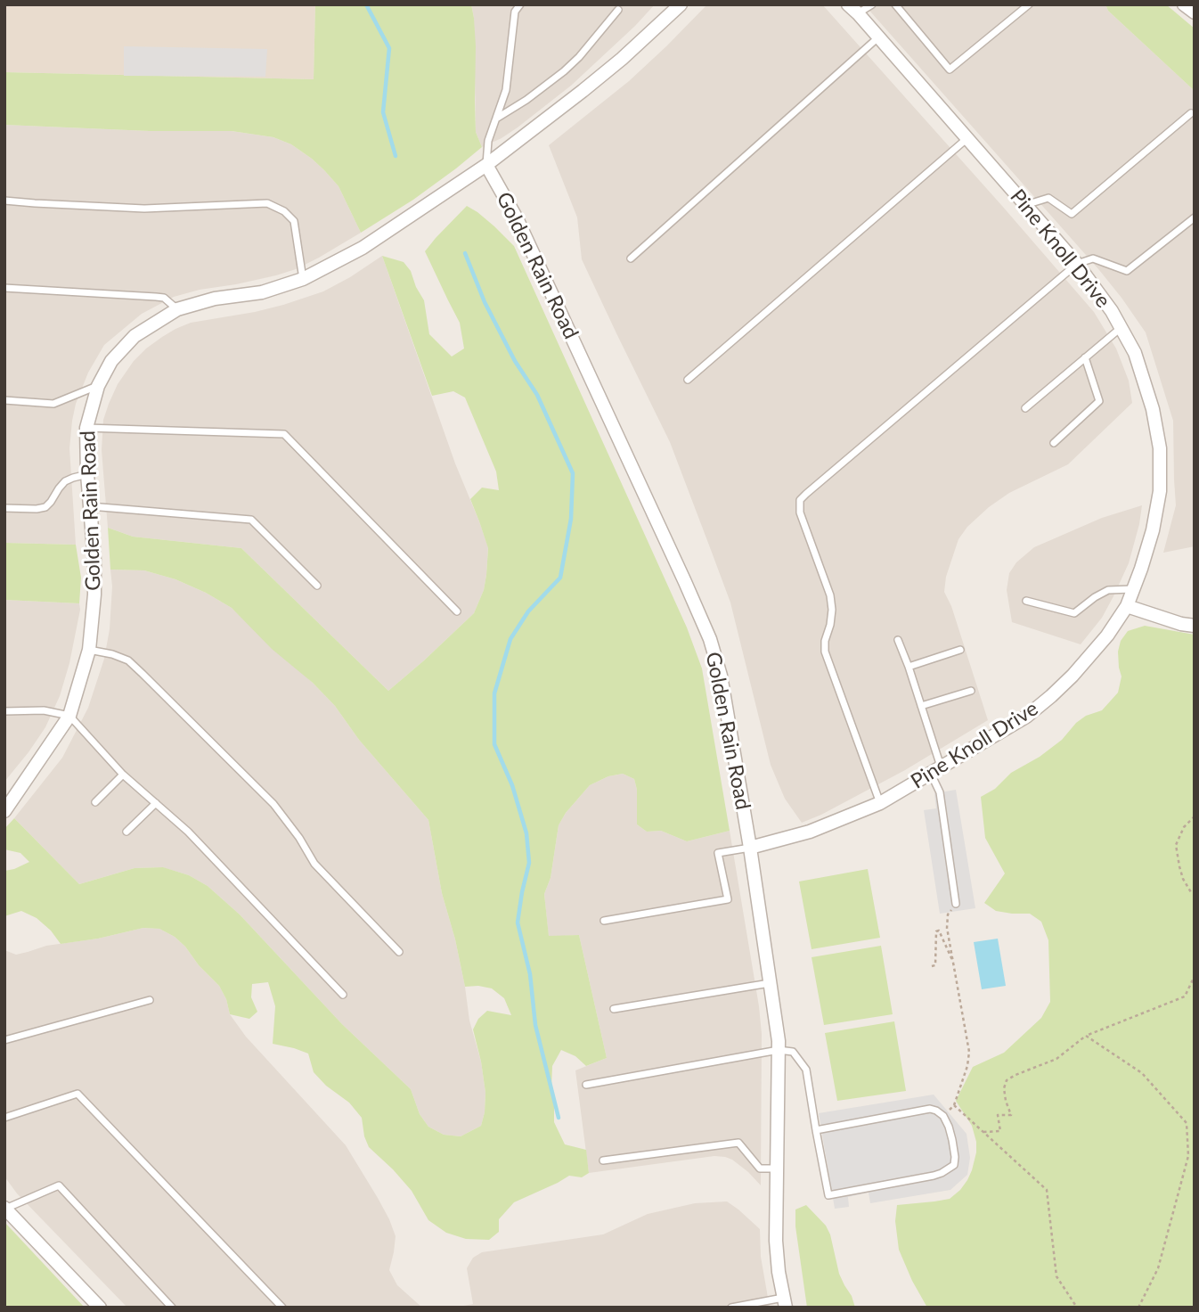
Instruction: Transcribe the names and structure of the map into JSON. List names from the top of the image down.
{
  "streets": {
    "street": ["Pine Knoll Drive", "Golden Rain Road"]
  },
  "crossings": [
    ["Pine Knoll Drive", "Golden Rain Road"]
  ]
}
